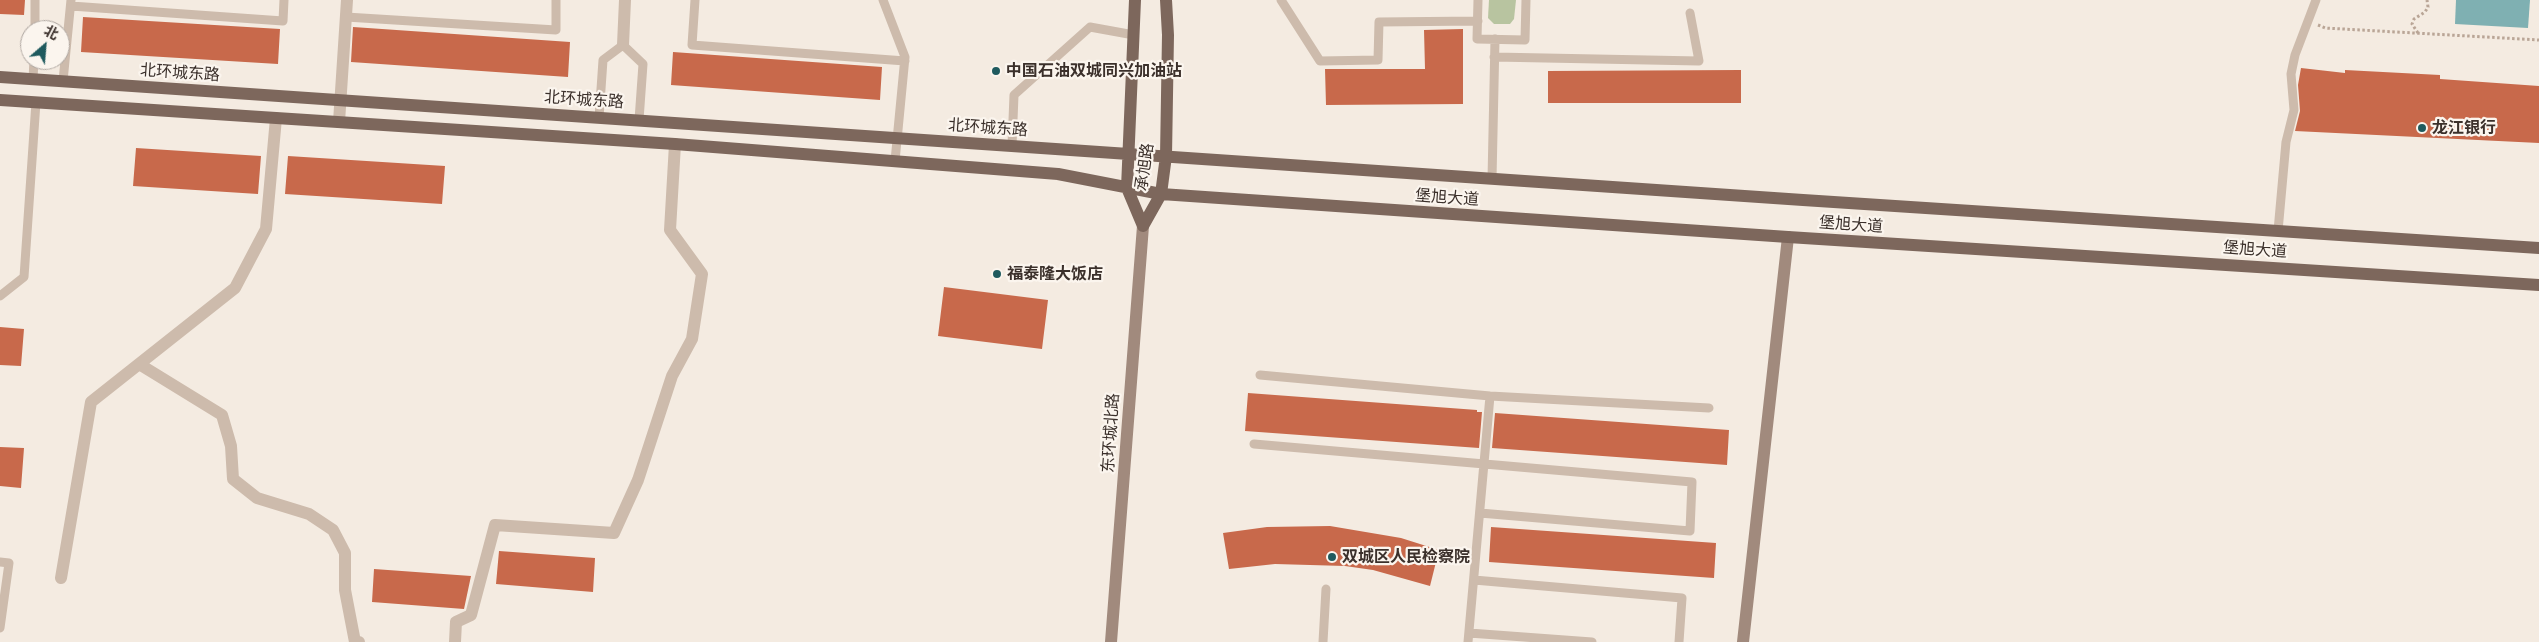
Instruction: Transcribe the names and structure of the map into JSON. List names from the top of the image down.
{
  "streets": {
    "main road": [
      "北环城东路",
      "承旭路",
      "堡旭大道",
      "东环城北路"
    ]
  },
  "crossings": [
    ["北环城东路", "承旭路"],
    ["北环城东路", "堡旭大道"],
    ["承旭路", "堡旭大道"],
    ["承旭路", "东环城北路"]
  ],
  "places": [
    "中国石油双城同兴加油站",
    "龙江银行",
    "福泰隆大饭店",
    "双城区人民检察院"
  ],
  "north": "top right"
}
